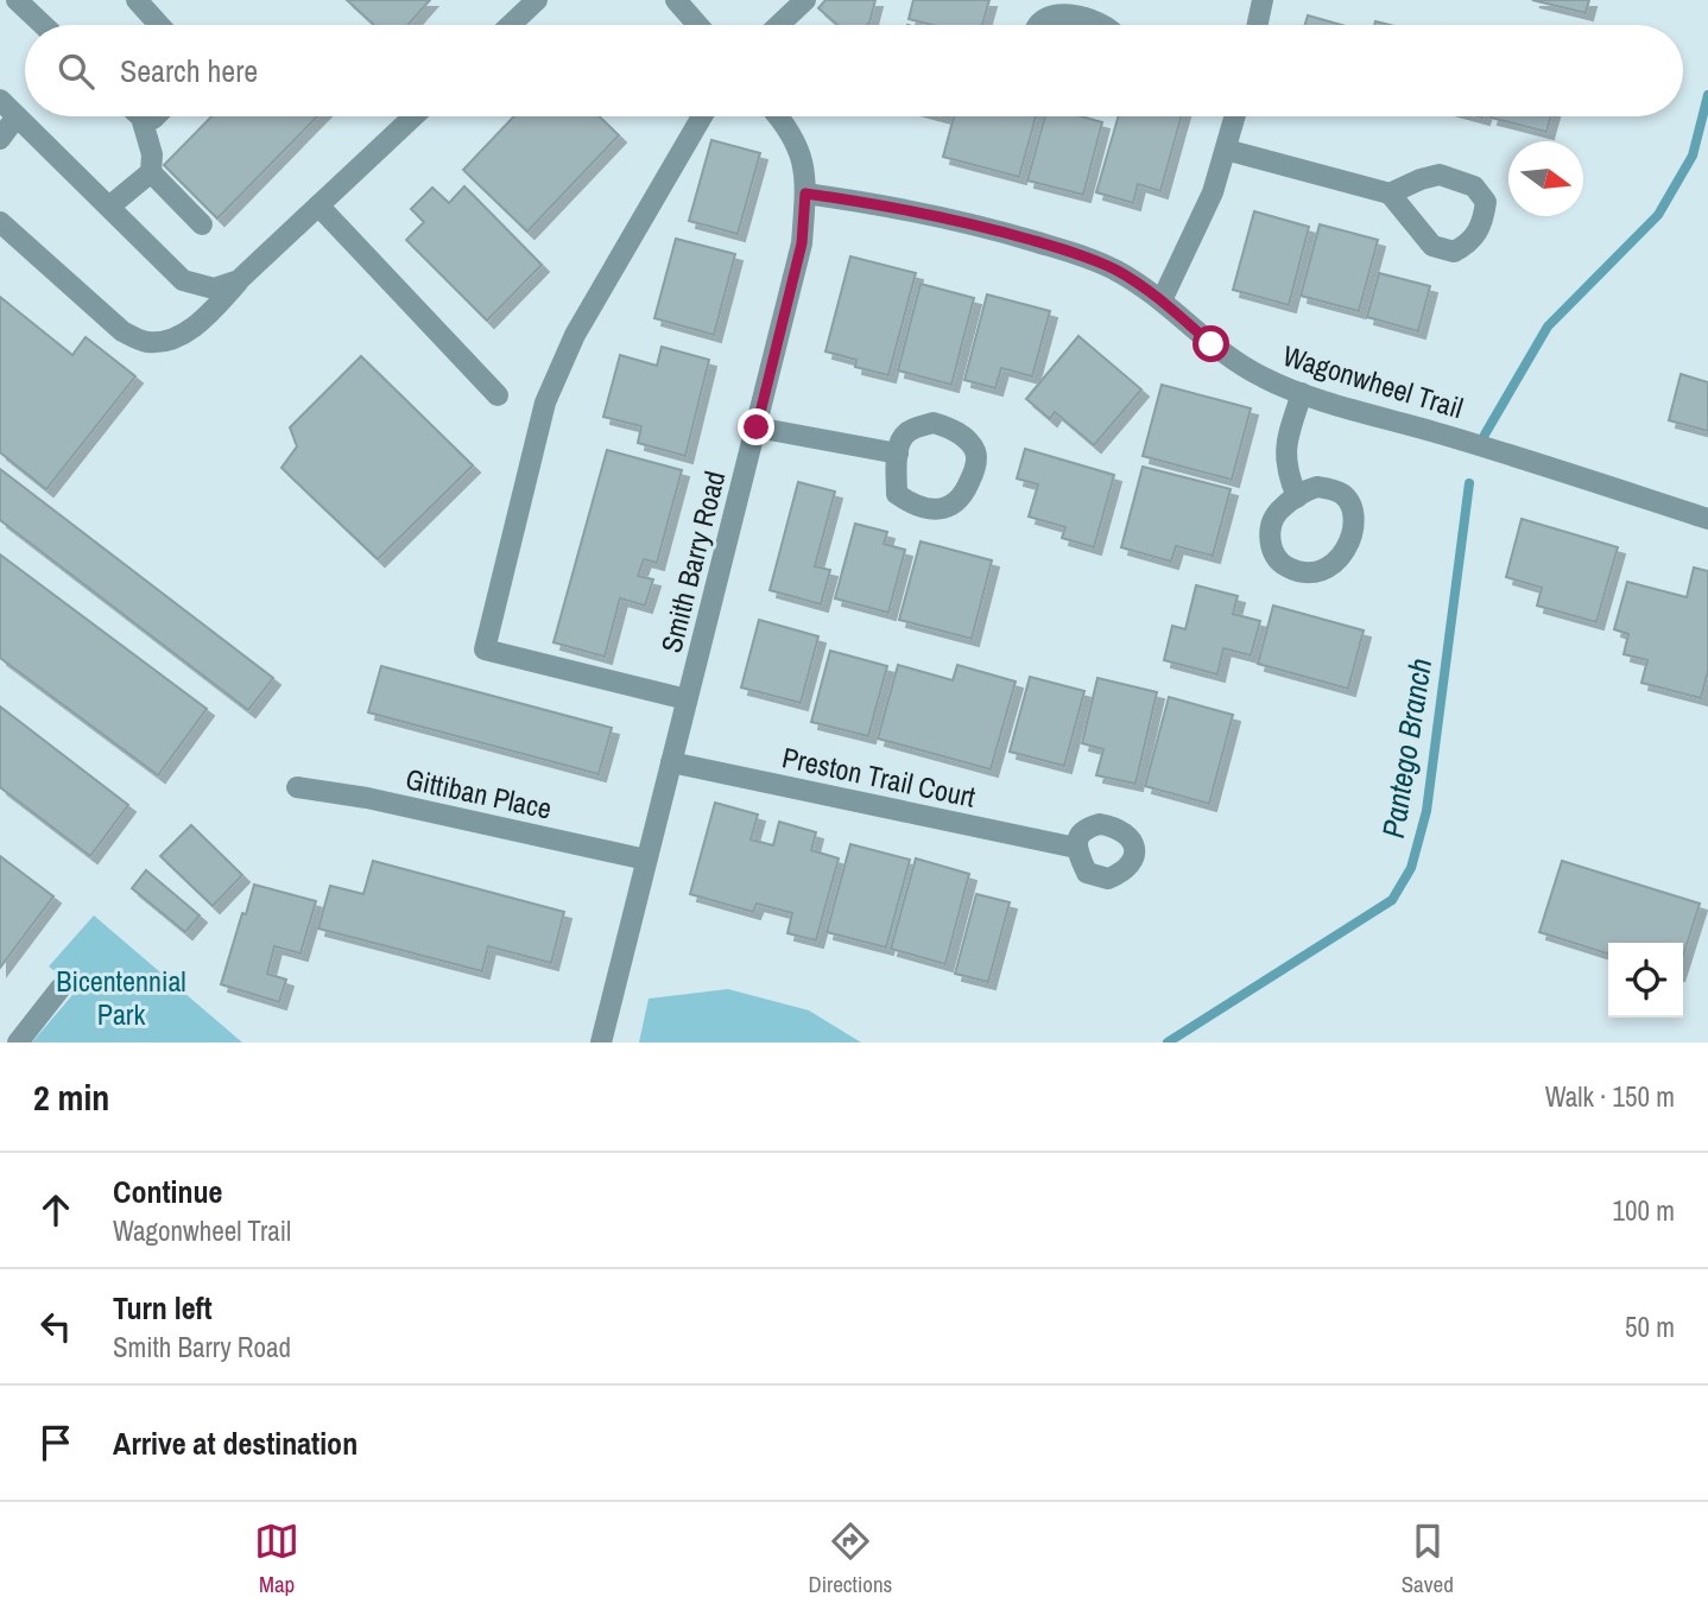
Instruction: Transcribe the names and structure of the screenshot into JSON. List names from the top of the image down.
{
  "streets": {
    "street": [
      "Wagonwheel Trail",
      "Smith Barry Road",
      "Preston Trail Court",
      "Gittiban Place"
    ]
  },
  "crossings": [
    ["Wagonwheel Trail", "Smith Barry Road"],
    ["Smith Barry Road", "Preston Trail Court"],
    ["Smith Barry Road", "Gittiban Place"]
  ],
  "water": ["Pantego Branch"],
  "parks": ["Bicentennial Park"],
  "north": "right",
  "page": {
    "search": "Search here",
    "heading": ["2 min", "Walk · 150 m"],
    "list": [
      ["Continue", "Wagonwheel Trail", "100 m"],
      ["Turn left", "Smith Barry Road", "50 m"],
      "Arrive at destination"
    ],
    "nav": ["Map", "Directions", "Saved"]
  }
}
